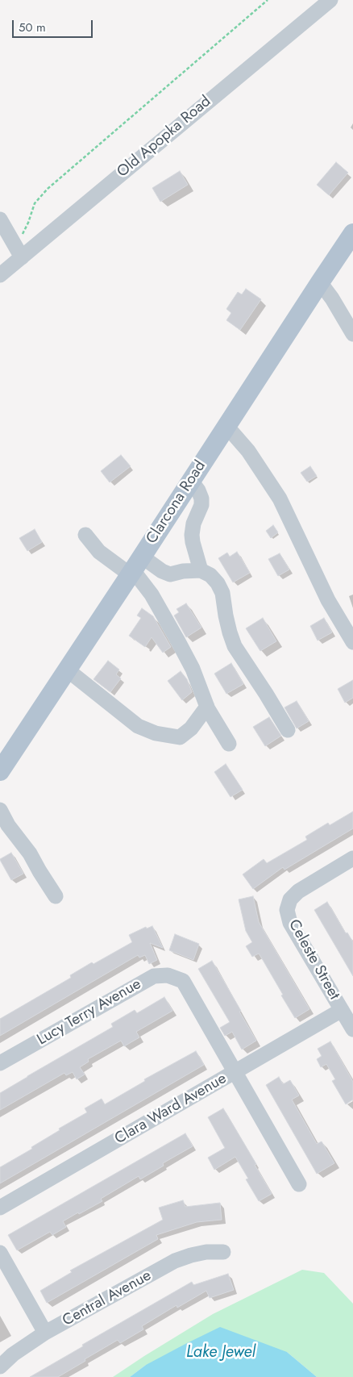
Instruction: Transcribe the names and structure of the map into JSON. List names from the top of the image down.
{
  "streets": {
    "main road": ["Clarcona Road"],
    "street": [
      "Old Apopka Road",
      "Celeste Street",
      "Lucy Terry Avenue",
      "Clara Ward Avenue",
      "Central Avenue"
    ]
  },
  "crossings": [
    ["Celeste Street", "Clara Ward Avenue"],
    ["Lucy Terry Avenue", "Clara Ward Avenue"]
  ],
  "water": ["Lake Jewel"],
  "scale_bar": "50 m"
}
